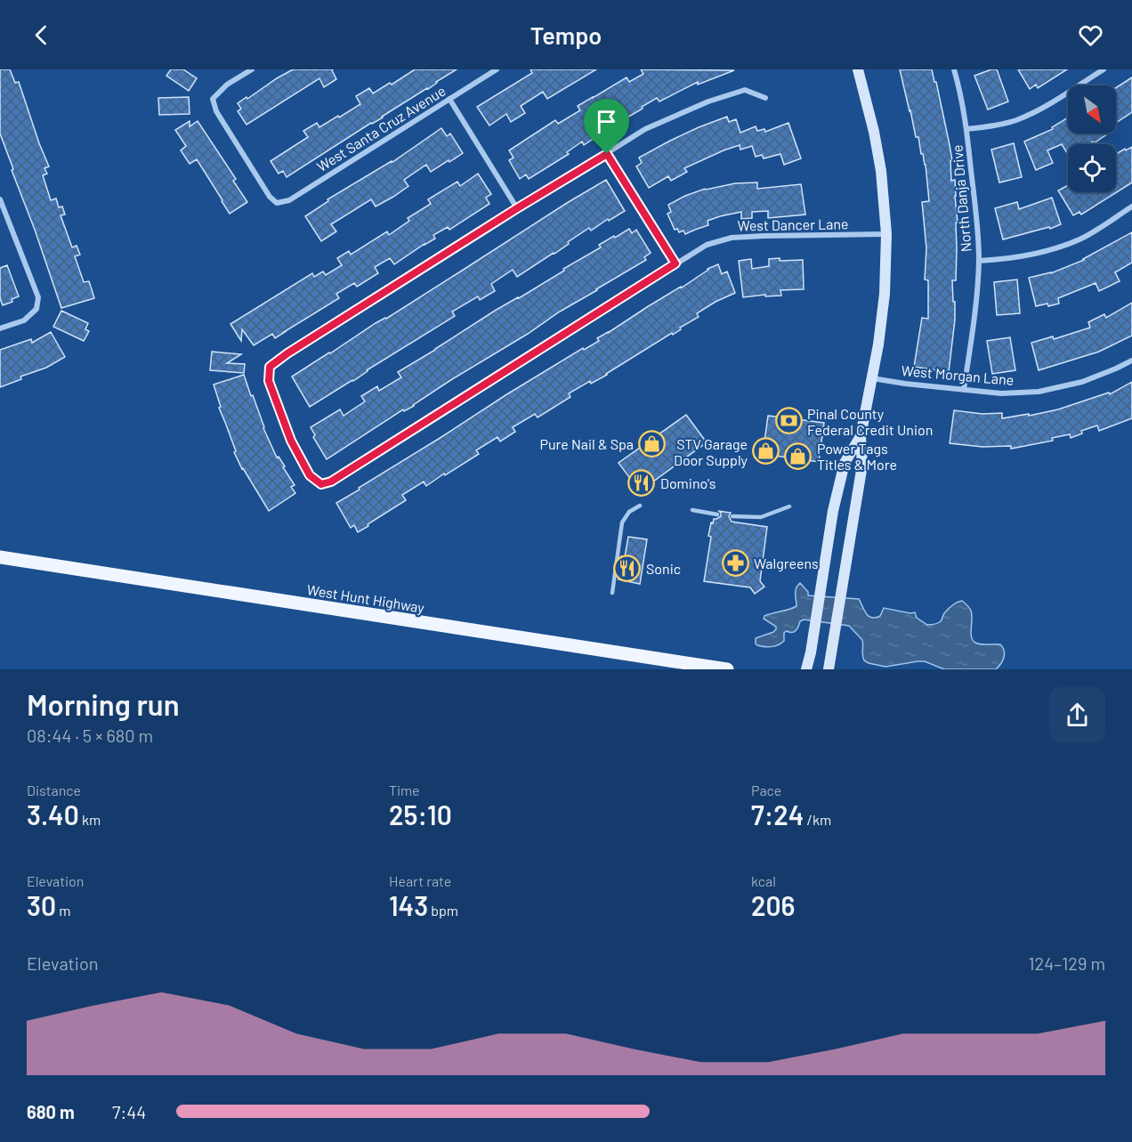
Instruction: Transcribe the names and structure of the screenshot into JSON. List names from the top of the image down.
{
  "streets": {
    "main road": ["West Hunt Highway"],
    "street": [
      "West Santa Cruz Avenue",
      "North Danja Drive",
      "West Dancer Lane",
      "West Morgan Lane"
    ]
  },
  "crossings": [
    ["North Danja Drive", "West Morgan Lane"]
  ],
  "places": {
    "bank": ["Pinal County Federal Credit Union"],
    "shop": ["Pure Nail & Spa", "STV Garage Door Supply", "Power Tags Titles & More"],
    "restaurant": ["Domino's", "Sonic"],
    "pharmacy": ["Walgreens"]
  },
  "north": "bottom right",
  "page": {
    "header": "Tempo",
    "heading": ["Morning run", "08:44 · 5 × 680 m"],
    "stats": [
      ["Distance", "3.40 km"],
      ["Time", "25:10"],
      ["Pace", "7:24 /km"],
      ["Elevation", "30 m"],
      ["Heart rate", "143 bpm"],
      ["kcal", "206"]
    ],
    "chart": ["Elevation", "124–129 m"],
    "list": [
      {
        "name": "680 m",
        "note": "7:44"
      }
    ]
  }
}
